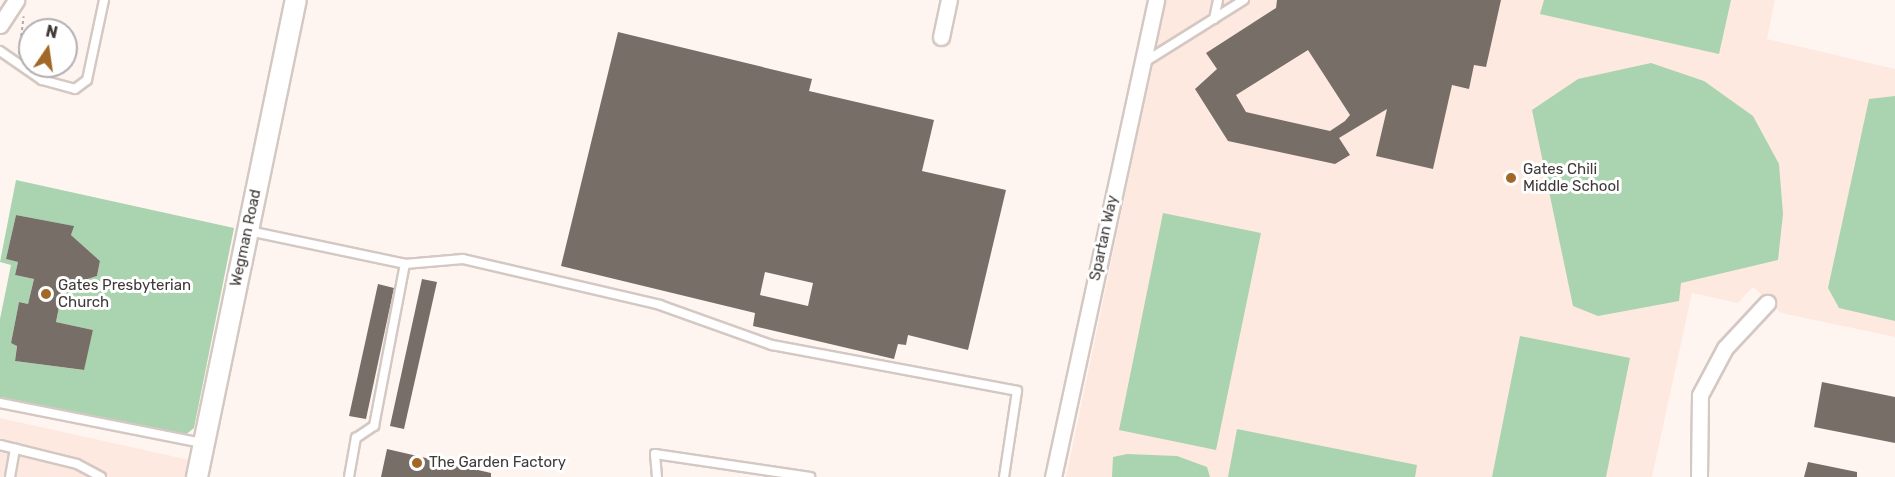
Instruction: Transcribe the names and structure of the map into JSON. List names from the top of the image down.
{
  "streets": {
    "street": ["Wegman Road", "Spartan Way"]
  },
  "places": ["Gates Chili Middle School", "Gates Presbyterian Church", "The Garden Factory"],
  "north": "top"
}
